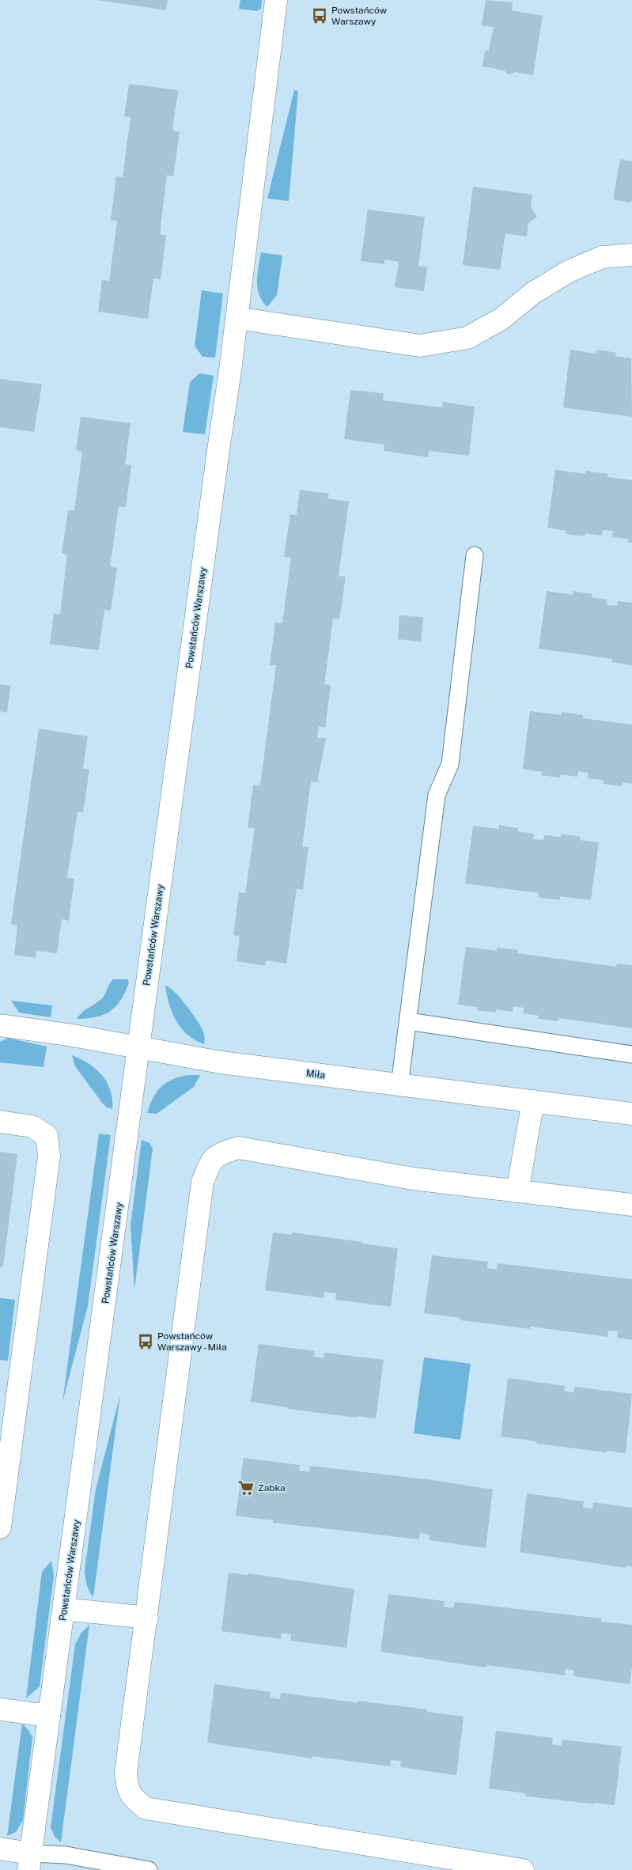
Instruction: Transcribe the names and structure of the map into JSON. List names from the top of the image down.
{
  "streets": {
    "street": ["Powstańców Warszawy", "Miła"]
  },
  "crossings": [
    ["Powstańców Warszawy", "Miła"]
  ],
  "places": {
    "bus stop": ["Powstańców Warszawy", "Powstańców Warszawy - Miła"],
    "supermarket": ["Żabka"]
  }
}
